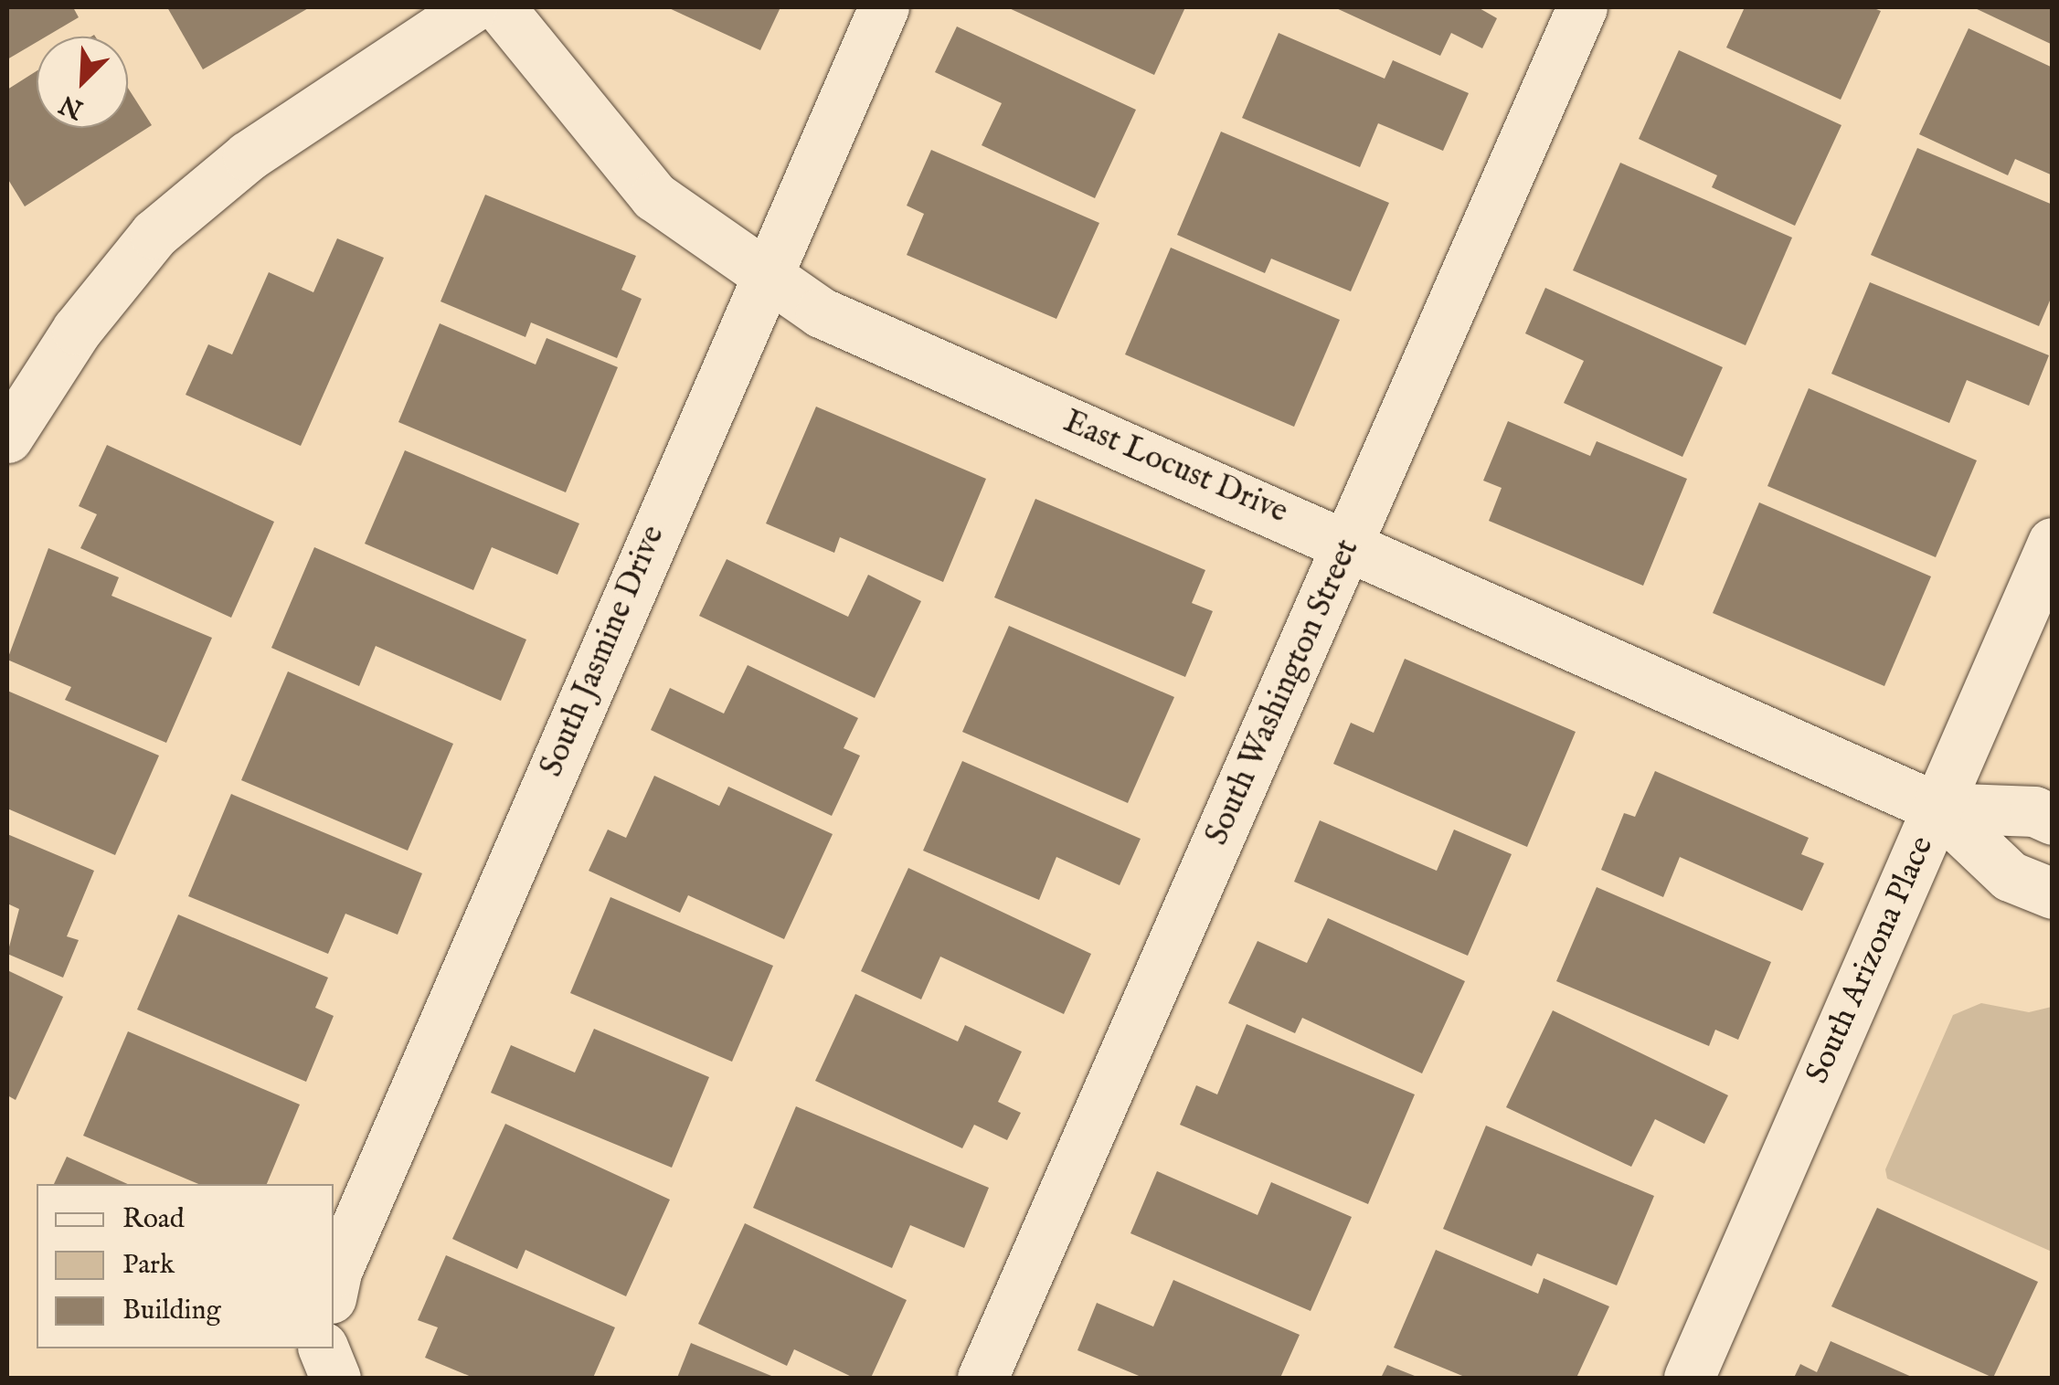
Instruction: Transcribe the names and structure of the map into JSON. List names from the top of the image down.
{
  "streets": {
    "street": [
      "East Locust Drive",
      "South Jasmine Drive",
      "South Washington Street",
      "South Arizona Place"
    ]
  },
  "crossings": [
    ["East Locust Drive", "South Jasmine Drive"],
    ["East Locust Drive", "South Washington Street"],
    ["East Locust Drive", "South Arizona Place"]
  ],
  "legend": ["Road", "Park", "Building"],
  "north": "bottom left"
}
